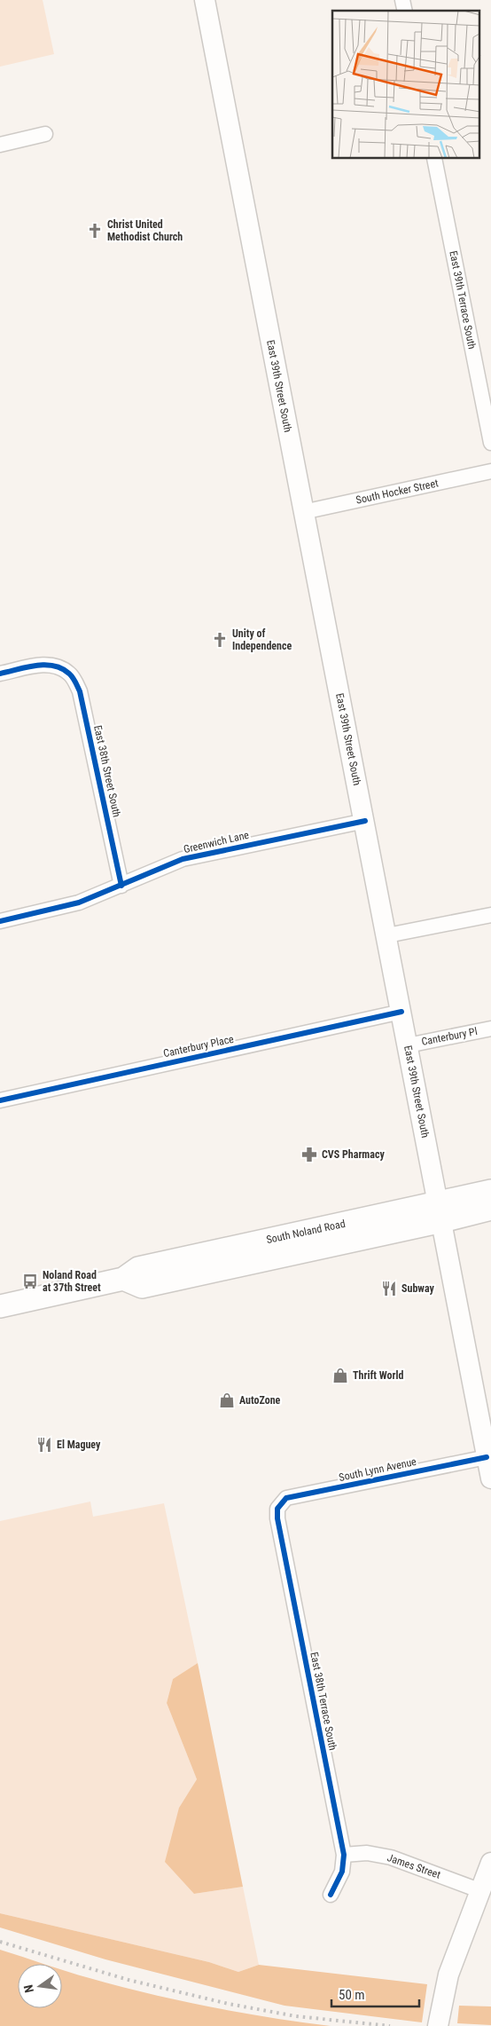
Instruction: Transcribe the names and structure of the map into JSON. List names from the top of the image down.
{
  "streets": {
    "main road": ["East 39th Street South", "South Noland Road"],
    "street": [
      "East 39th Terrace South",
      "South Hocker Street",
      "East 38th Street South",
      "Greenwich Lane",
      "Canterbury Pl",
      "Canterbury Place",
      "South Lynn Avenue",
      "East 38th Terrace South",
      "James Street"
    ]
  },
  "crossings": [
    ["East 39th Street South", "South Hocker Street"],
    ["East 39th Street South", "Greenwich Lane"],
    ["East 39th Street South", "Canterbury Pl"],
    ["East 39th Street South", "Canterbury Place"],
    ["East 39th Street South", "South Noland Road"],
    ["East 39th Street South", "South Lynn Avenue"],
    ["East 38th Street South", "Greenwich Lane"],
    ["South Lynn Avenue", "East 38th Terrace South"],
    ["East 38th Terrace South", "James Street"]
  ],
  "places": {
    "church": ["Christ United Methodist Church", "Unity of Independence"],
    "pharmacy": ["CVS Pharmacy"],
    "bus stop": ["Noland Road at 37th Street"],
    "restaurant": ["Subway", "El Maguey"],
    "shop": ["Thrift World", "AutoZone"]
  },
  "scale_bar": "50 m",
  "north": "left"
}
